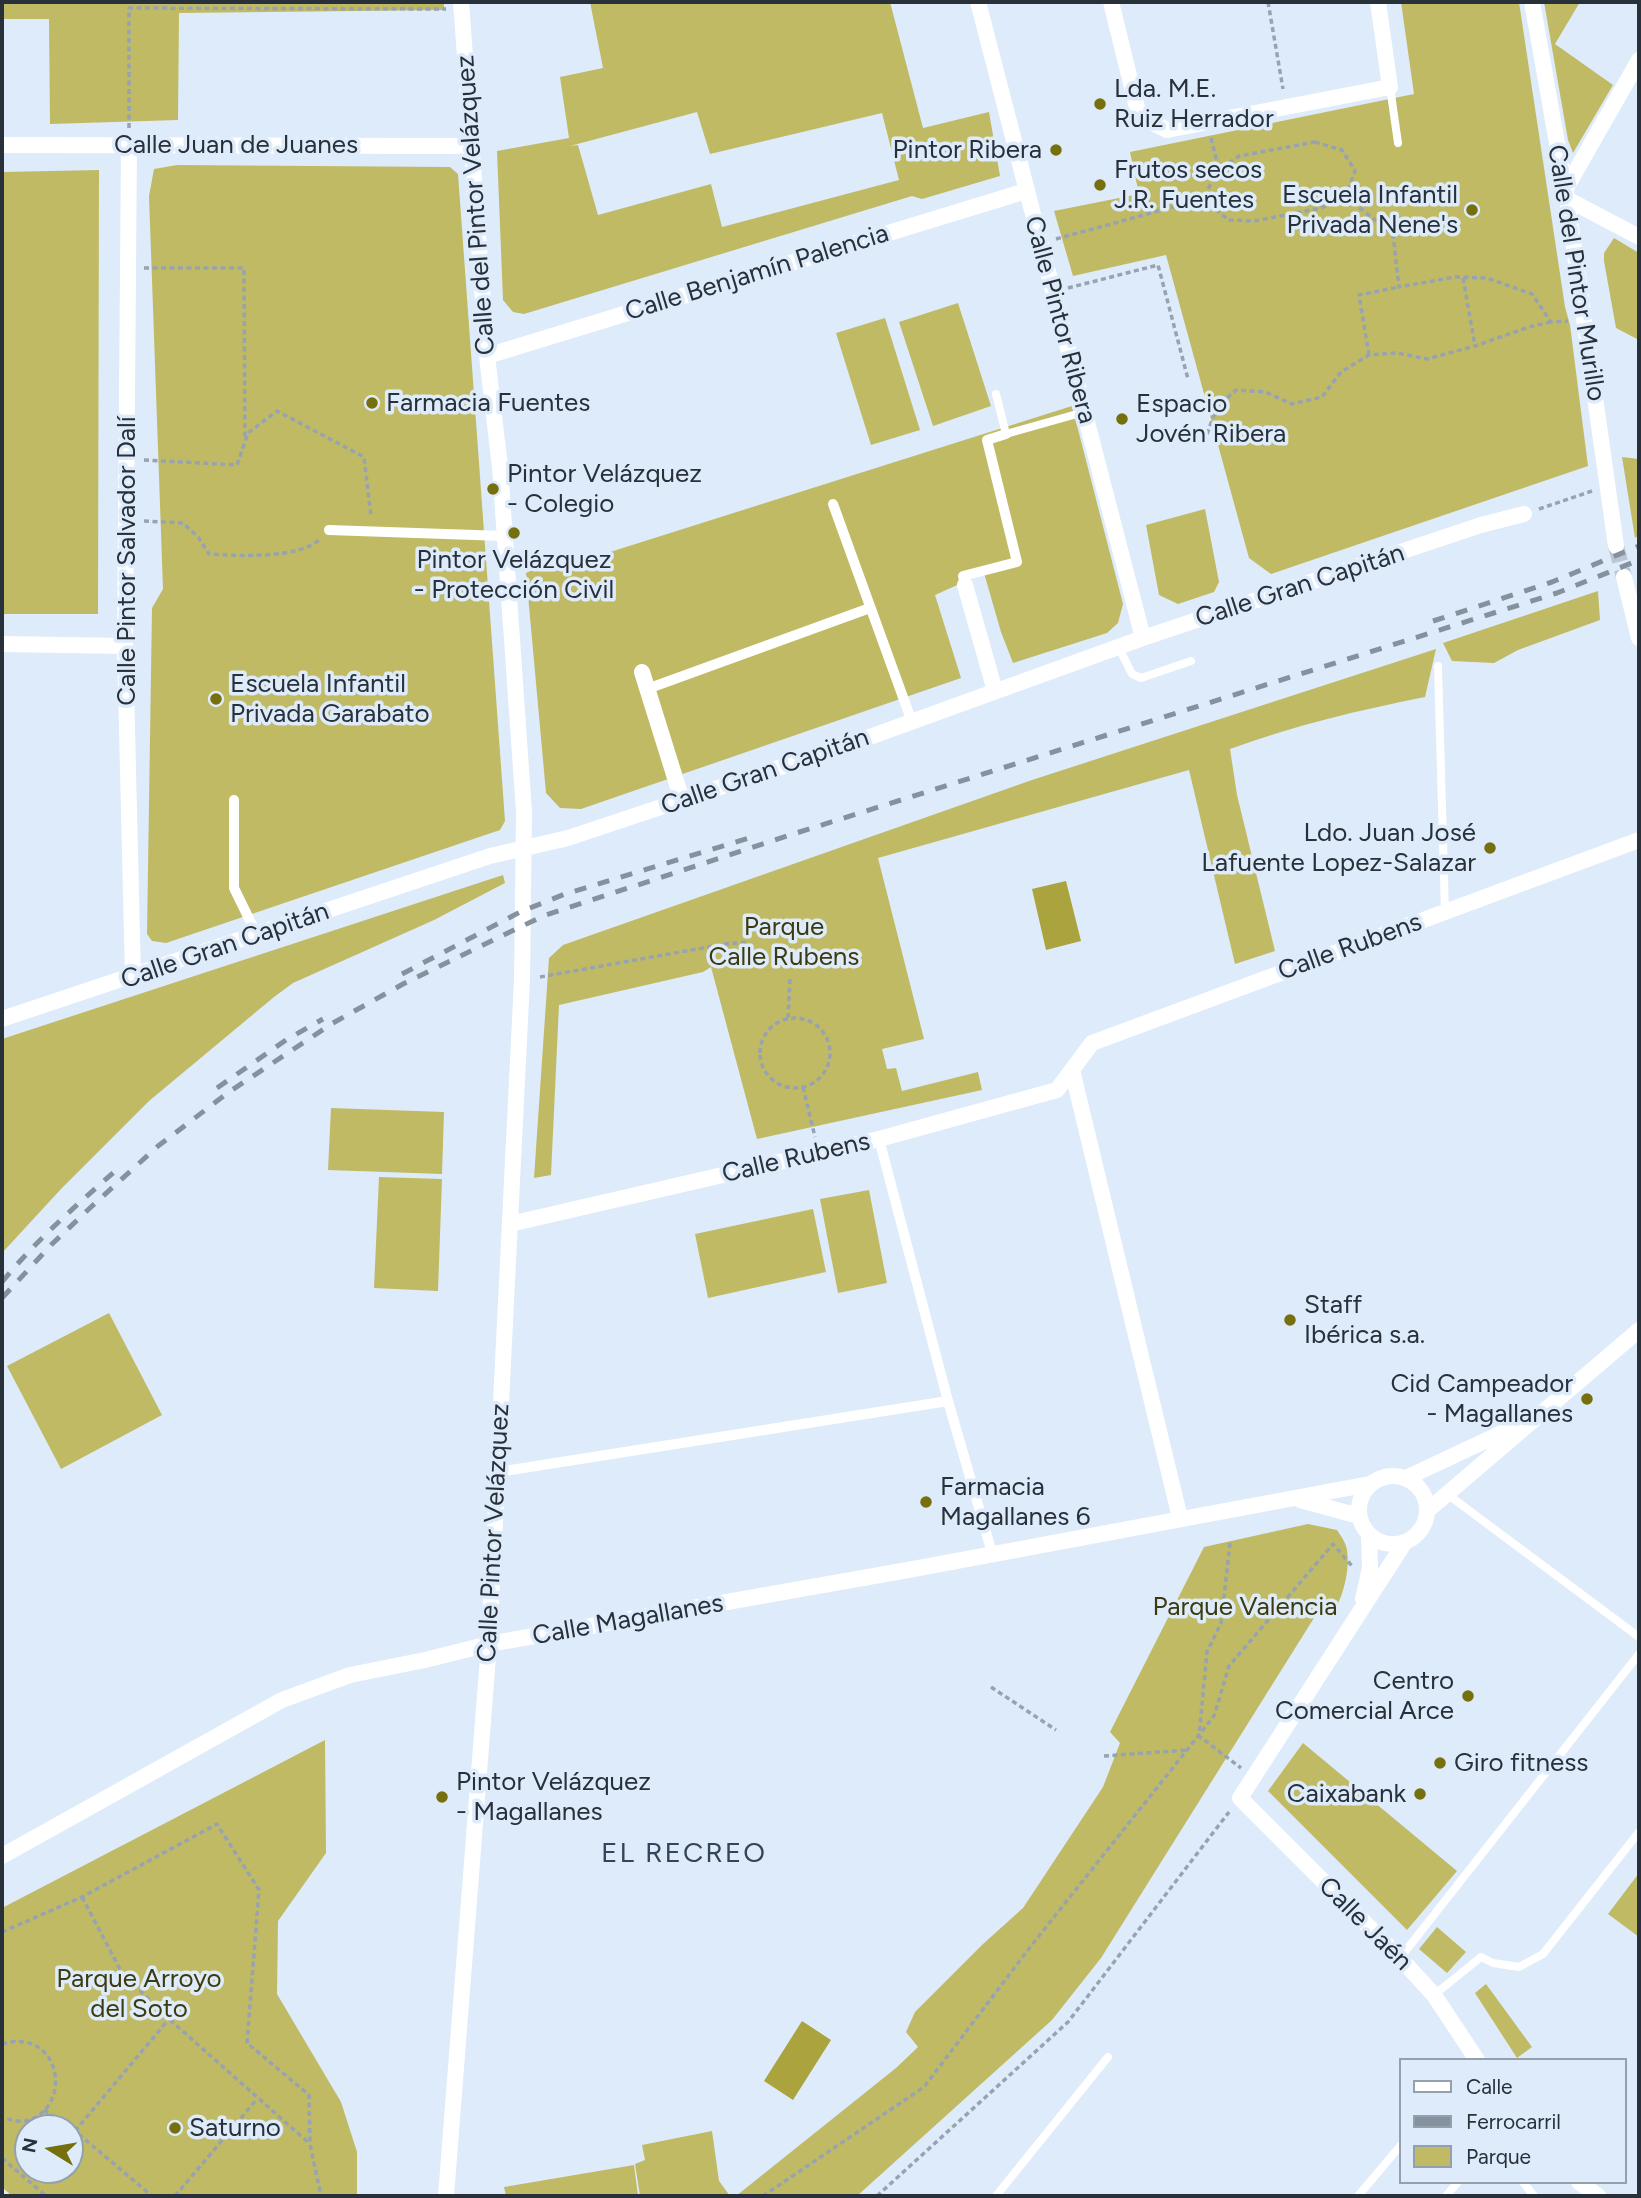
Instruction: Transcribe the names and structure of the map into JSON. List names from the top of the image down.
{
  "streets": {
    "street": [
      "Calle Juan de Juanes",
      "Calle del Pintor Velázquez",
      "Calle Benjamín Palencia",
      "Calle del Pintor Murillo",
      "Calle Pintor Ribera",
      "Calle Pintor Salvador Dalí",
      "Calle Gran Capitán",
      "Calle Rubens",
      "Calle Pintor Velázquez",
      "Calle Magallanes",
      "Calle Jaén"
    ]
  },
  "crossings": [
    ["Calle Juan de Juanes", "Calle del Pintor Velázquez"],
    ["Calle Juan de Juanes", "Calle Pintor Salvador Dalí"],
    ["Calle del Pintor Velázquez", "Calle Benjamín Palencia"],
    ["Calle del Pintor Velázquez", "Calle Gran Capitán"],
    ["Calle del Pintor Velázquez", "Calle Pintor Velázquez"],
    ["Calle Benjamín Palencia", "Calle Pintor Ribera"],
    ["Calle Pintor Ribera", "Calle Gran Capitán"],
    ["Calle Pintor Salvador Dalí", "Calle Gran Capitán"],
    ["Calle Rubens", "Calle Pintor Velázquez"],
    ["Calle Pintor Velázquez", "Calle Magallanes"]
  ],
  "districts": ["EL RECREO"],
  "parks": ["Parque Calle Rubens", "Parque Valencia", "Parque Arroyo del Soto"],
  "places": [
    "Lda. M.E. Ruiz Herrador",
    "Pintor Ribera",
    "Frutos secos J.R. Fuentes",
    "Escuela Infantil Privada Nene's",
    "Farmacia Fuentes",
    "Espacio Jovén Ribera",
    "Pintor Velázquez - Colegio",
    "Pintor Velázquez - Protección Civil",
    "Escuela Infantil Privada Garabato",
    "Ldo. Juan José Lafuente Lopez-Salazar",
    "Staff Ibérica s.a.",
    "Cid Campeador - Magallanes",
    "Farmacia Magallanes 6",
    "Centro Comercial Arce",
    "Giro fitness",
    "Caixabank",
    "Pintor Velázquez - Magallanes",
    "Saturno"
  ],
  "legend": ["Calle", "Ferrocarril", "Parque"],
  "north": "left"
}
